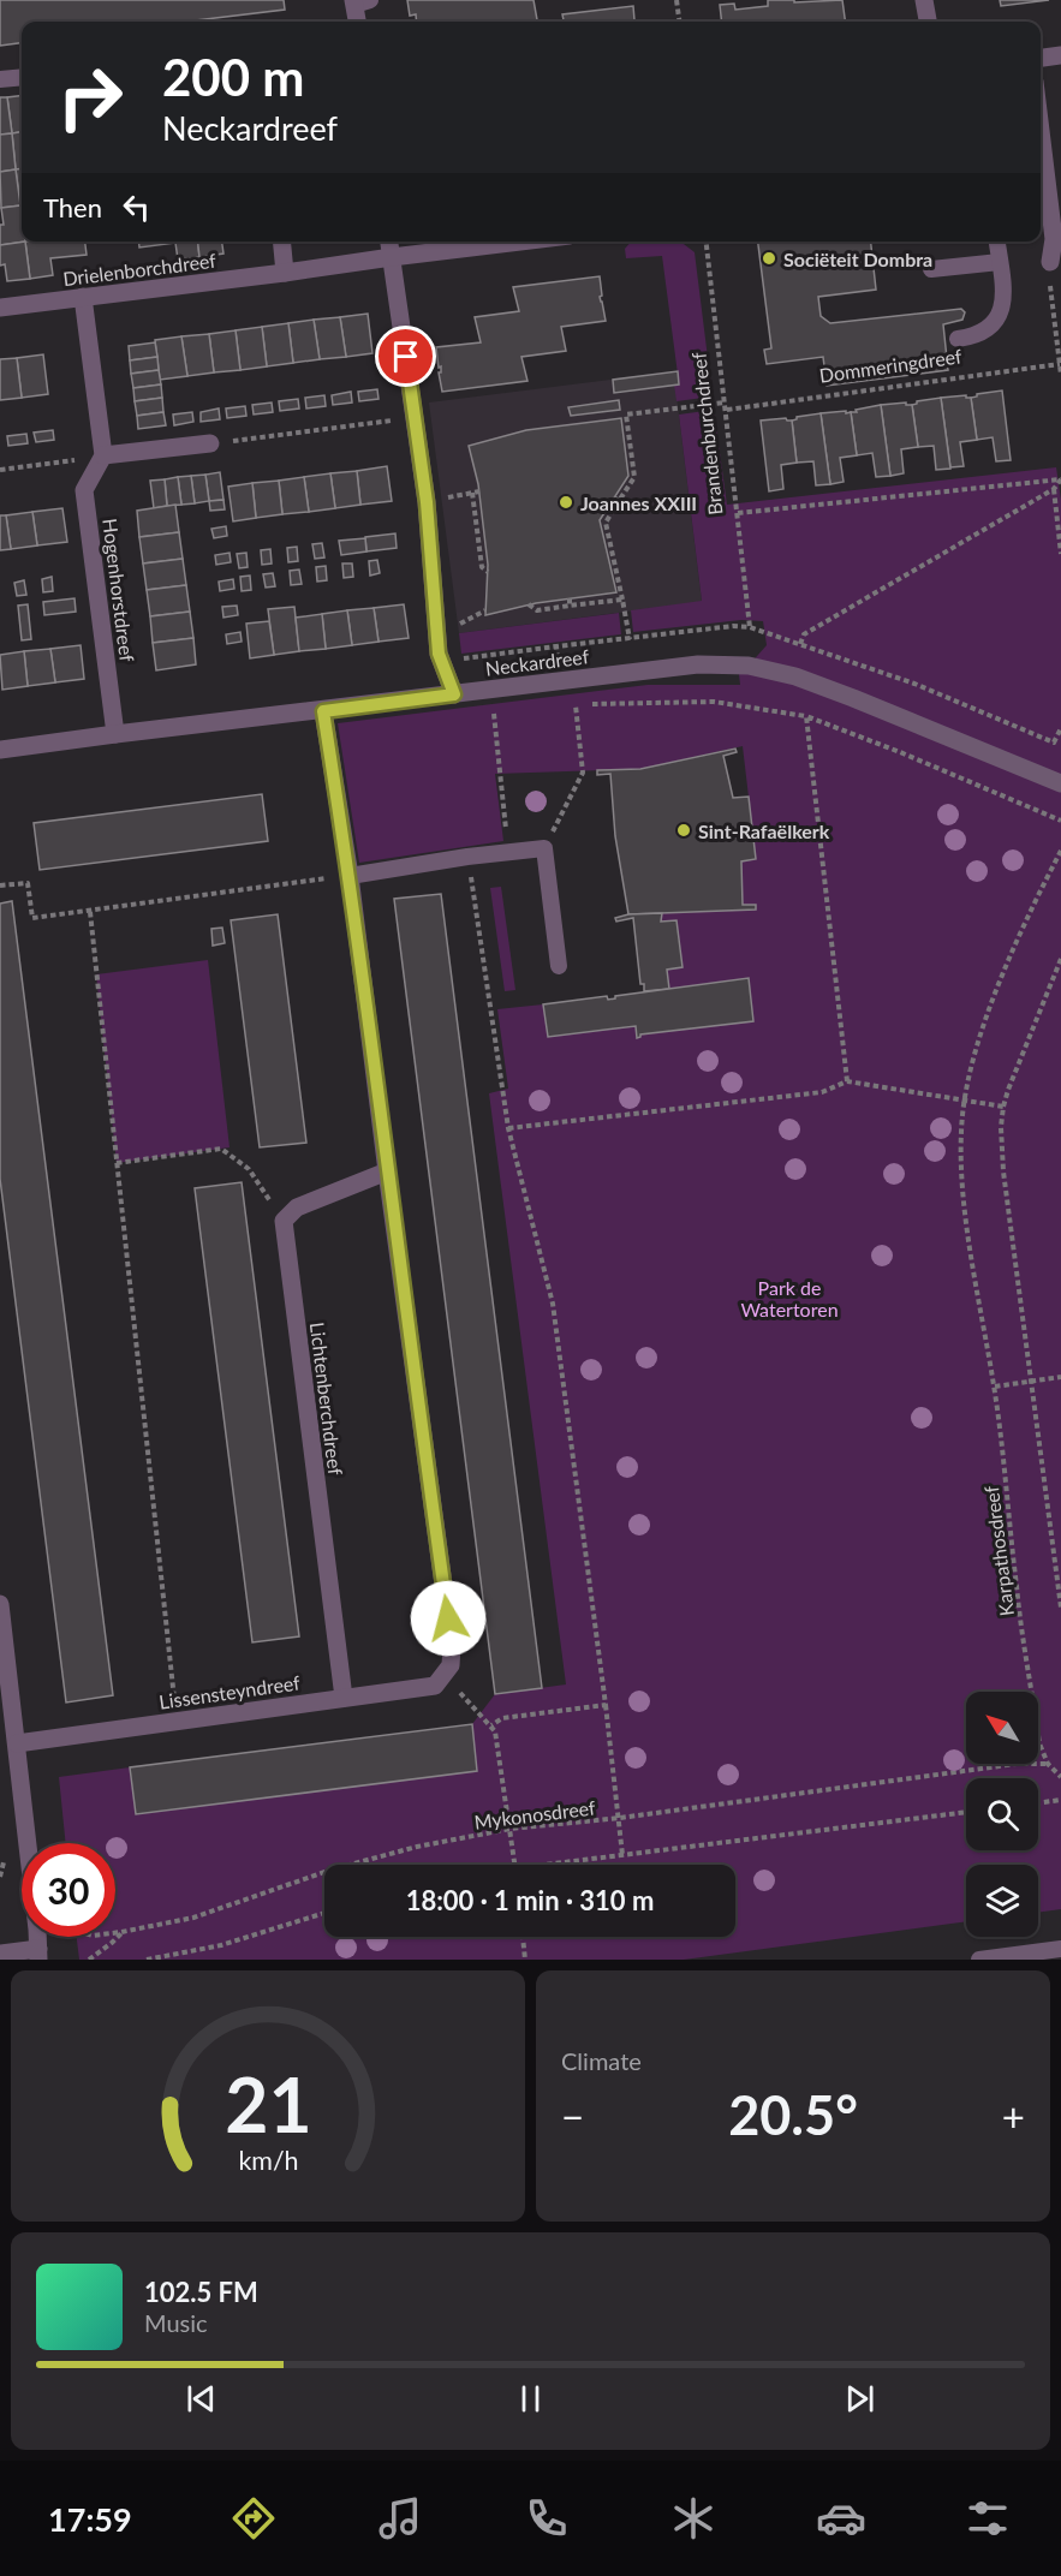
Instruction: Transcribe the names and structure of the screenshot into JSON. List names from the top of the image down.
{
  "streets": {
    "street": [
      "Drielenborchdreef",
      "Hogenhorstdreef",
      "Neckardreef",
      "Lichtenberchdreef",
      "Lissensteyndreef"
    ],
    "path": [
      "Dommeringdreef",
      "Brandenburchdreef",
      "Karpathosdreef",
      "Mykonosdreef"
    ]
  },
  "crossings": [
    ["Dommeringdreef", "Brandenburchdreef"],
    ["Hogenhorstdreef", "Neckardreef"],
    ["Lichtenberchdreef", "Lissensteyndreef"],
    ["Karpathosdreef", "Mykonosdreef"]
  ],
  "parks": ["Park de Watertoren"],
  "places": ["Sociëteit Dombra", "Joannes XXIII", "Sint-Rafaëlkerk"],
  "north": "top left",
  "page": {
    "turn": ["200 m", "Neckardreef"],
    "then": "Then",
    "limit": "30",
    "trip": "18:00 · 1 min · 310 m",
    "tile": "Climate",
    "heat": ["−", "20.5°", "+"],
    "song": ["102.5 FM", "Music"],
    "tabs": "17:59",
    "gauge": ["21", "km/h"]
  }
}
